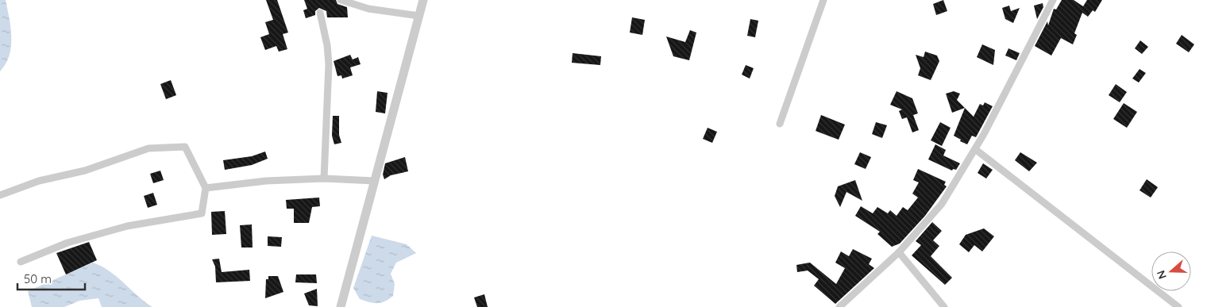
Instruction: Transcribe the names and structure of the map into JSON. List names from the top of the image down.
{
  "scale_bar": "50 m",
  "north": "left"
}
